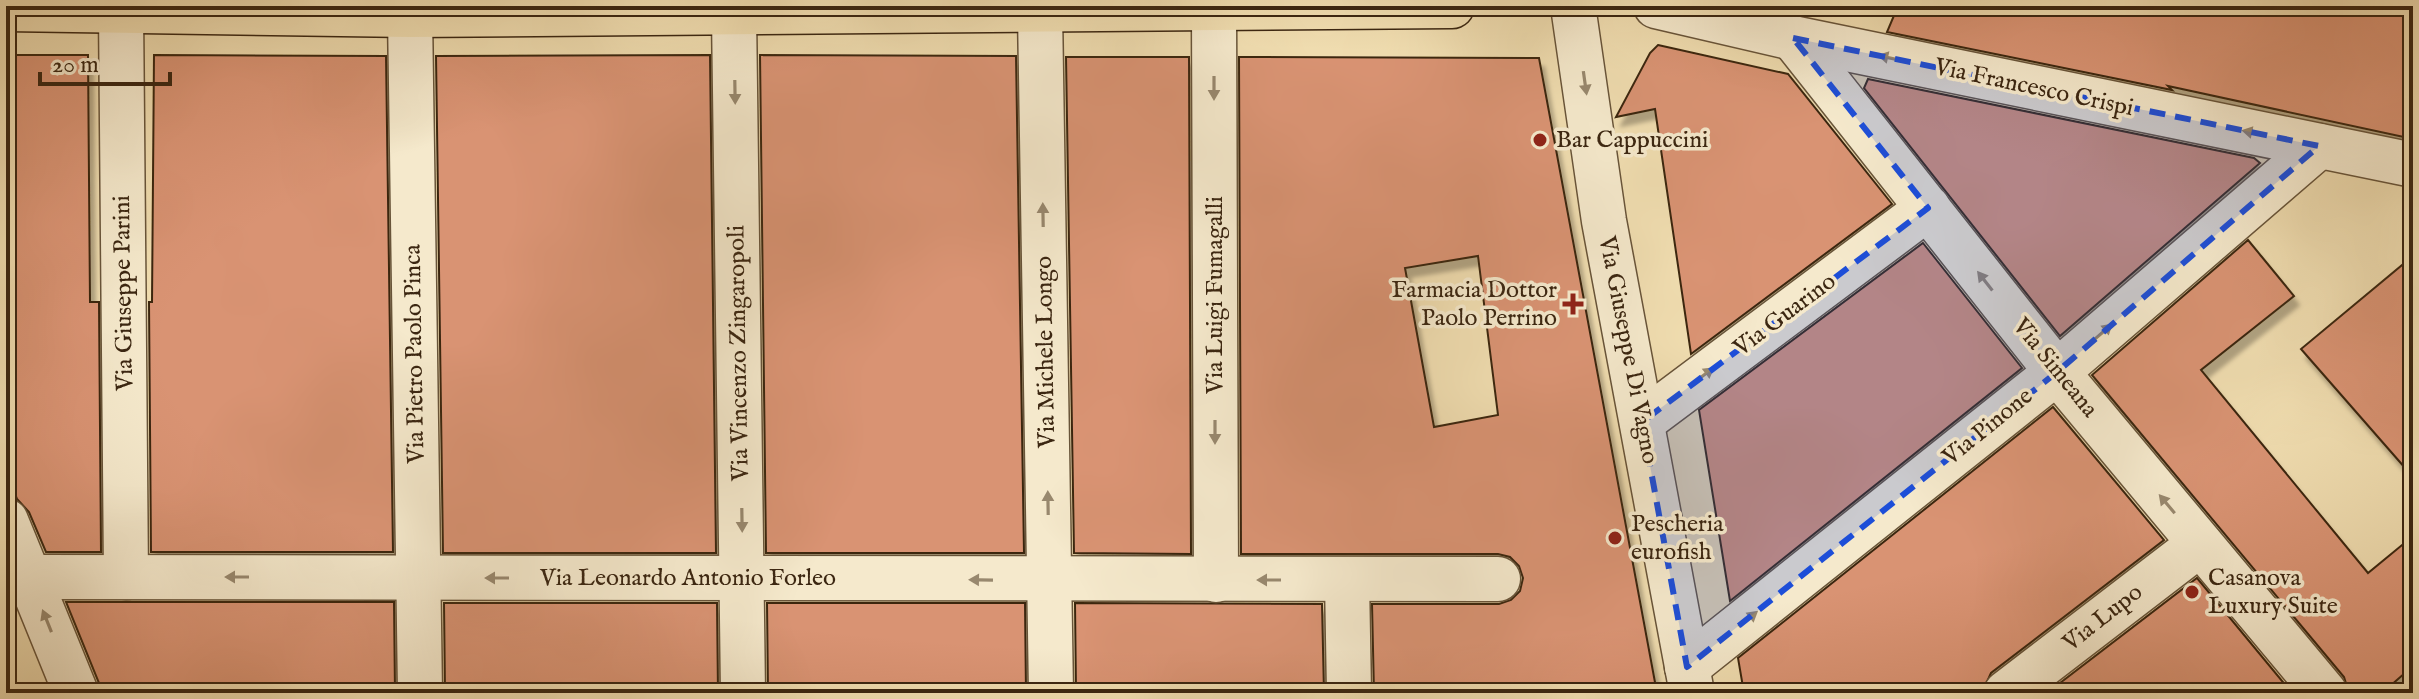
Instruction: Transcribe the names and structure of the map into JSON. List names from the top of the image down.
{
  "streets": {
    "street": [
      "Via Francesco Crispi",
      "Via Giuseppe Parini",
      "Via Luigi Fumagalli",
      "Via Guarino",
      "Via Giuseppe Di Vagno",
      "Via Michele Longo",
      "Via Vincenzo Zingaropoli",
      "Via Pietro Paolo Pinca",
      "Via Simeana",
      "Via Pinone",
      "Via Leonardo Antonio Forleo",
      "Via Lupo"
    ]
  },
  "crossings": [
    ["Via Francesco Crispi", "Via Simeana"],
    ["Via Francesco Crispi", "Via Pinone"],
    ["Via Giuseppe Parini", "Via Leonardo Antonio Forleo"],
    ["Via Luigi Fumagalli", "Via Leonardo Antonio Forleo"],
    ["Via Guarino", "Via Giuseppe Di Vagno"],
    ["Via Guarino", "Via Simeana"],
    ["Via Giuseppe Di Vagno", "Via Pinone"],
    ["Via Michele Longo", "Via Leonardo Antonio Forleo"],
    ["Via Vincenzo Zingaropoli", "Via Leonardo Antonio Forleo"],
    ["Via Pietro Paolo Pinca", "Via Leonardo Antonio Forleo"],
    ["Via Simeana", "Via Pinone"],
    ["Via Simeana", "Via Lupo"]
  ],
  "one_way": [
    "Via Francesco Crispi",
    "Via Luigi Fumagalli",
    "Via Guarino",
    "Via Giuseppe Di Vagno",
    "Via Michele Longo",
    "Via Vincenzo Zingaropoli",
    "Via Simeana",
    "Via Pinone",
    "Via Leonardo Antonio Forleo"
  ],
  "places": {
    "other": ["Bar Cappuccini", "Pescheria eurofish", "Casanova Luxury Suite"],
    "health": ["Farmacia Dottor Paolo Perrino"]
  },
  "scale_bar": "20 m"
}
